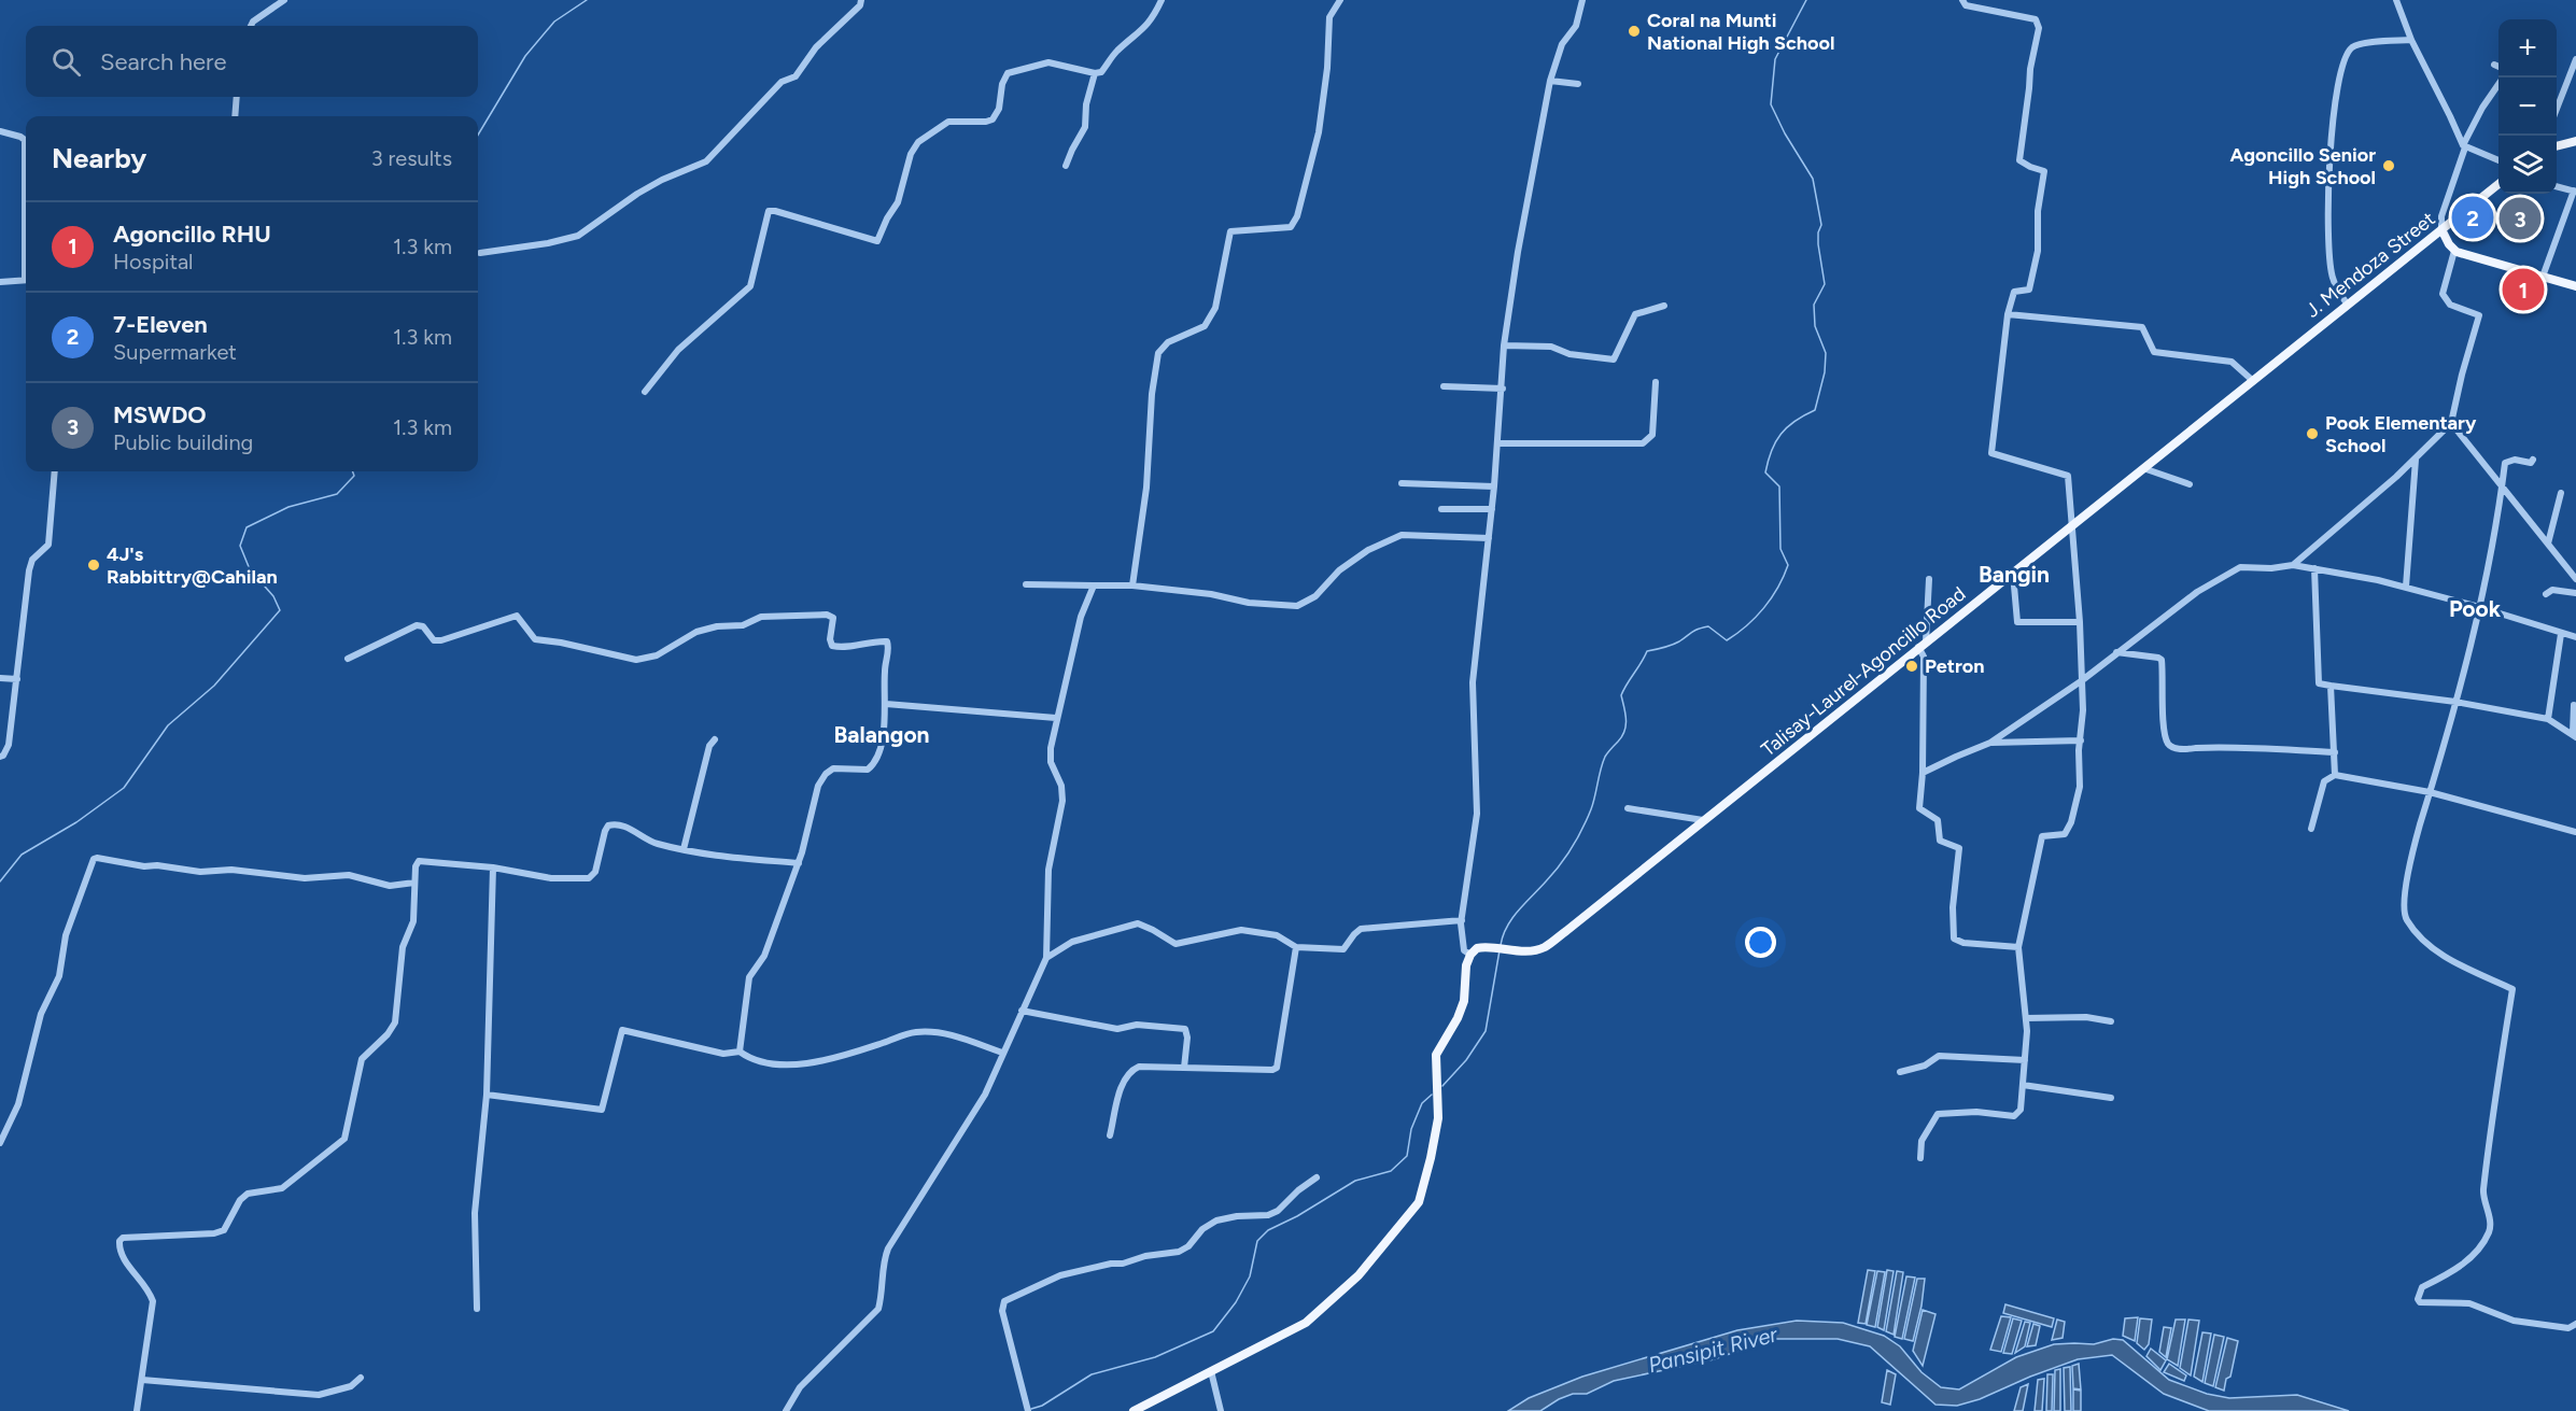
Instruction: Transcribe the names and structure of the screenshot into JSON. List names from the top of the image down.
{
  "streets": {
    "main road": ["J. Mendoza Street", "Talisay-Laurel-Agoncillo Road"]
  },
  "crossings": [
    ["J. Mendoza Street", "Talisay-Laurel-Agoncillo Road"]
  ],
  "districts": ["Bangin", "Pook", "Balangon"],
  "water": ["Pansipit River"],
  "places": [
    "Coral na Munti National High School",
    "Agoncillo Senior High School",
    "Pook Elementary School",
    "4J's Rabbittry@Cahilan",
    "Petron"
  ],
  "page": {
    "map_buttons": ["+", "−"],
    "search": "Search here",
    "heading": ["Nearby", "3 results"],
    "pins": ["2", "3", "1"],
    "list": [
      {
        "mark": "1",
        "name": "Agoncillo RHU",
        "note": "Hospital",
        "value": "1.3 km"
      },
      {
        "mark": "2",
        "name": "7-Eleven",
        "note": "Supermarket",
        "value": "1.3 km"
      },
      {
        "mark": "3",
        "name": "MSWDO",
        "note": "Public building",
        "value": "1.3 km"
      }
    ]
  }
}
